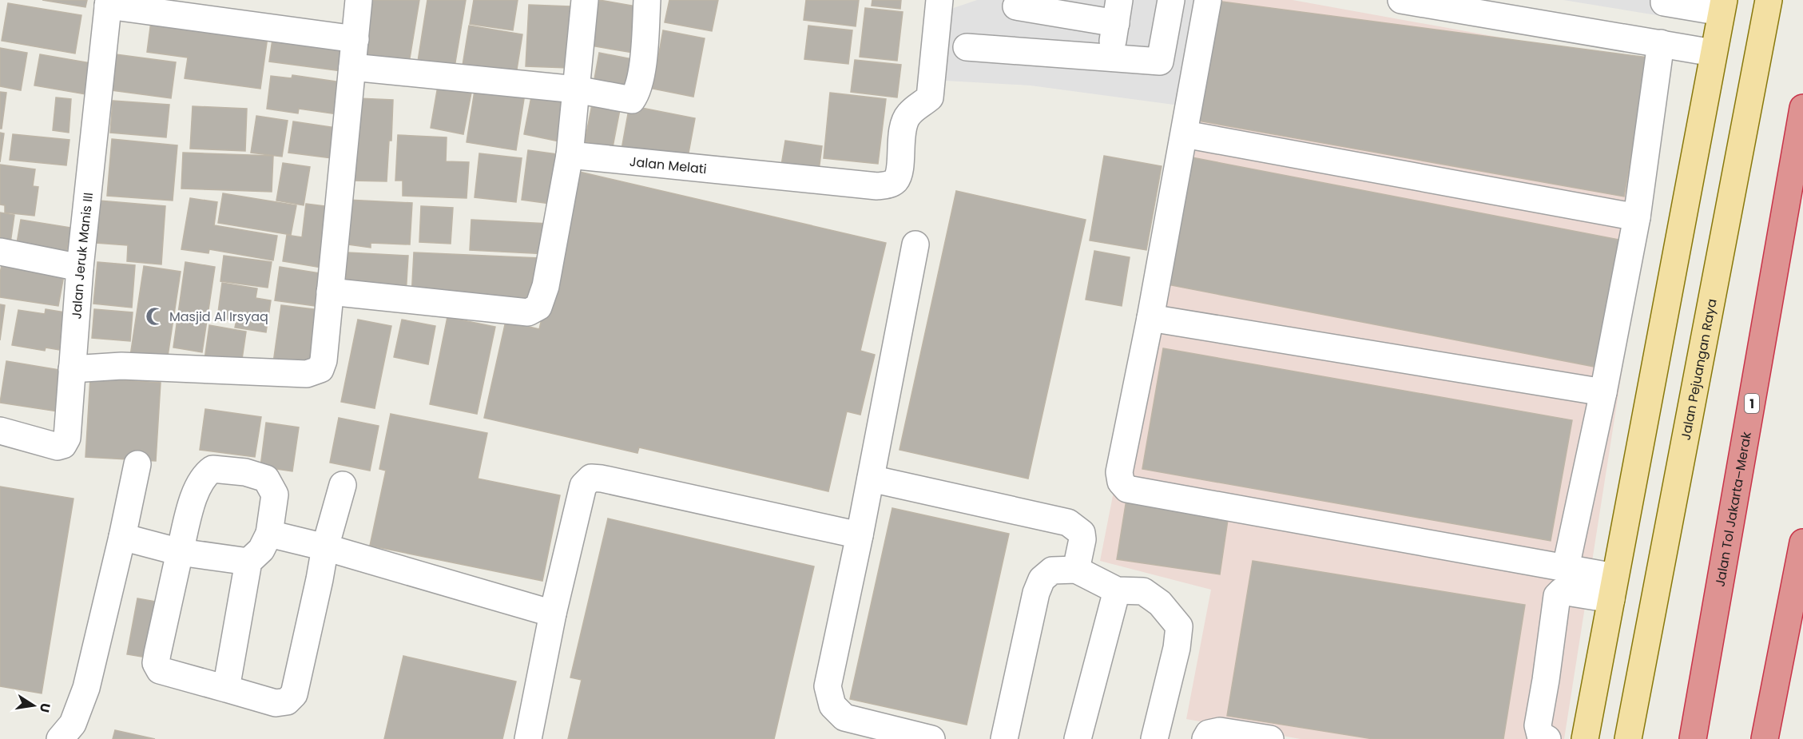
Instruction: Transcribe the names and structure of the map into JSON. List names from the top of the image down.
{
  "streets": {
    "highway": ["1", "Jalan Tol Jakarta–Merak"],
    "main road": ["Jalan Pejuangan Raya"],
    "street": ["Jalan Melati", "Jalan Jeruk Manis III"]
  },
  "places": {
    "mosque": ["Masjid Al Irsyaq"]
  },
  "north": "right"
}
